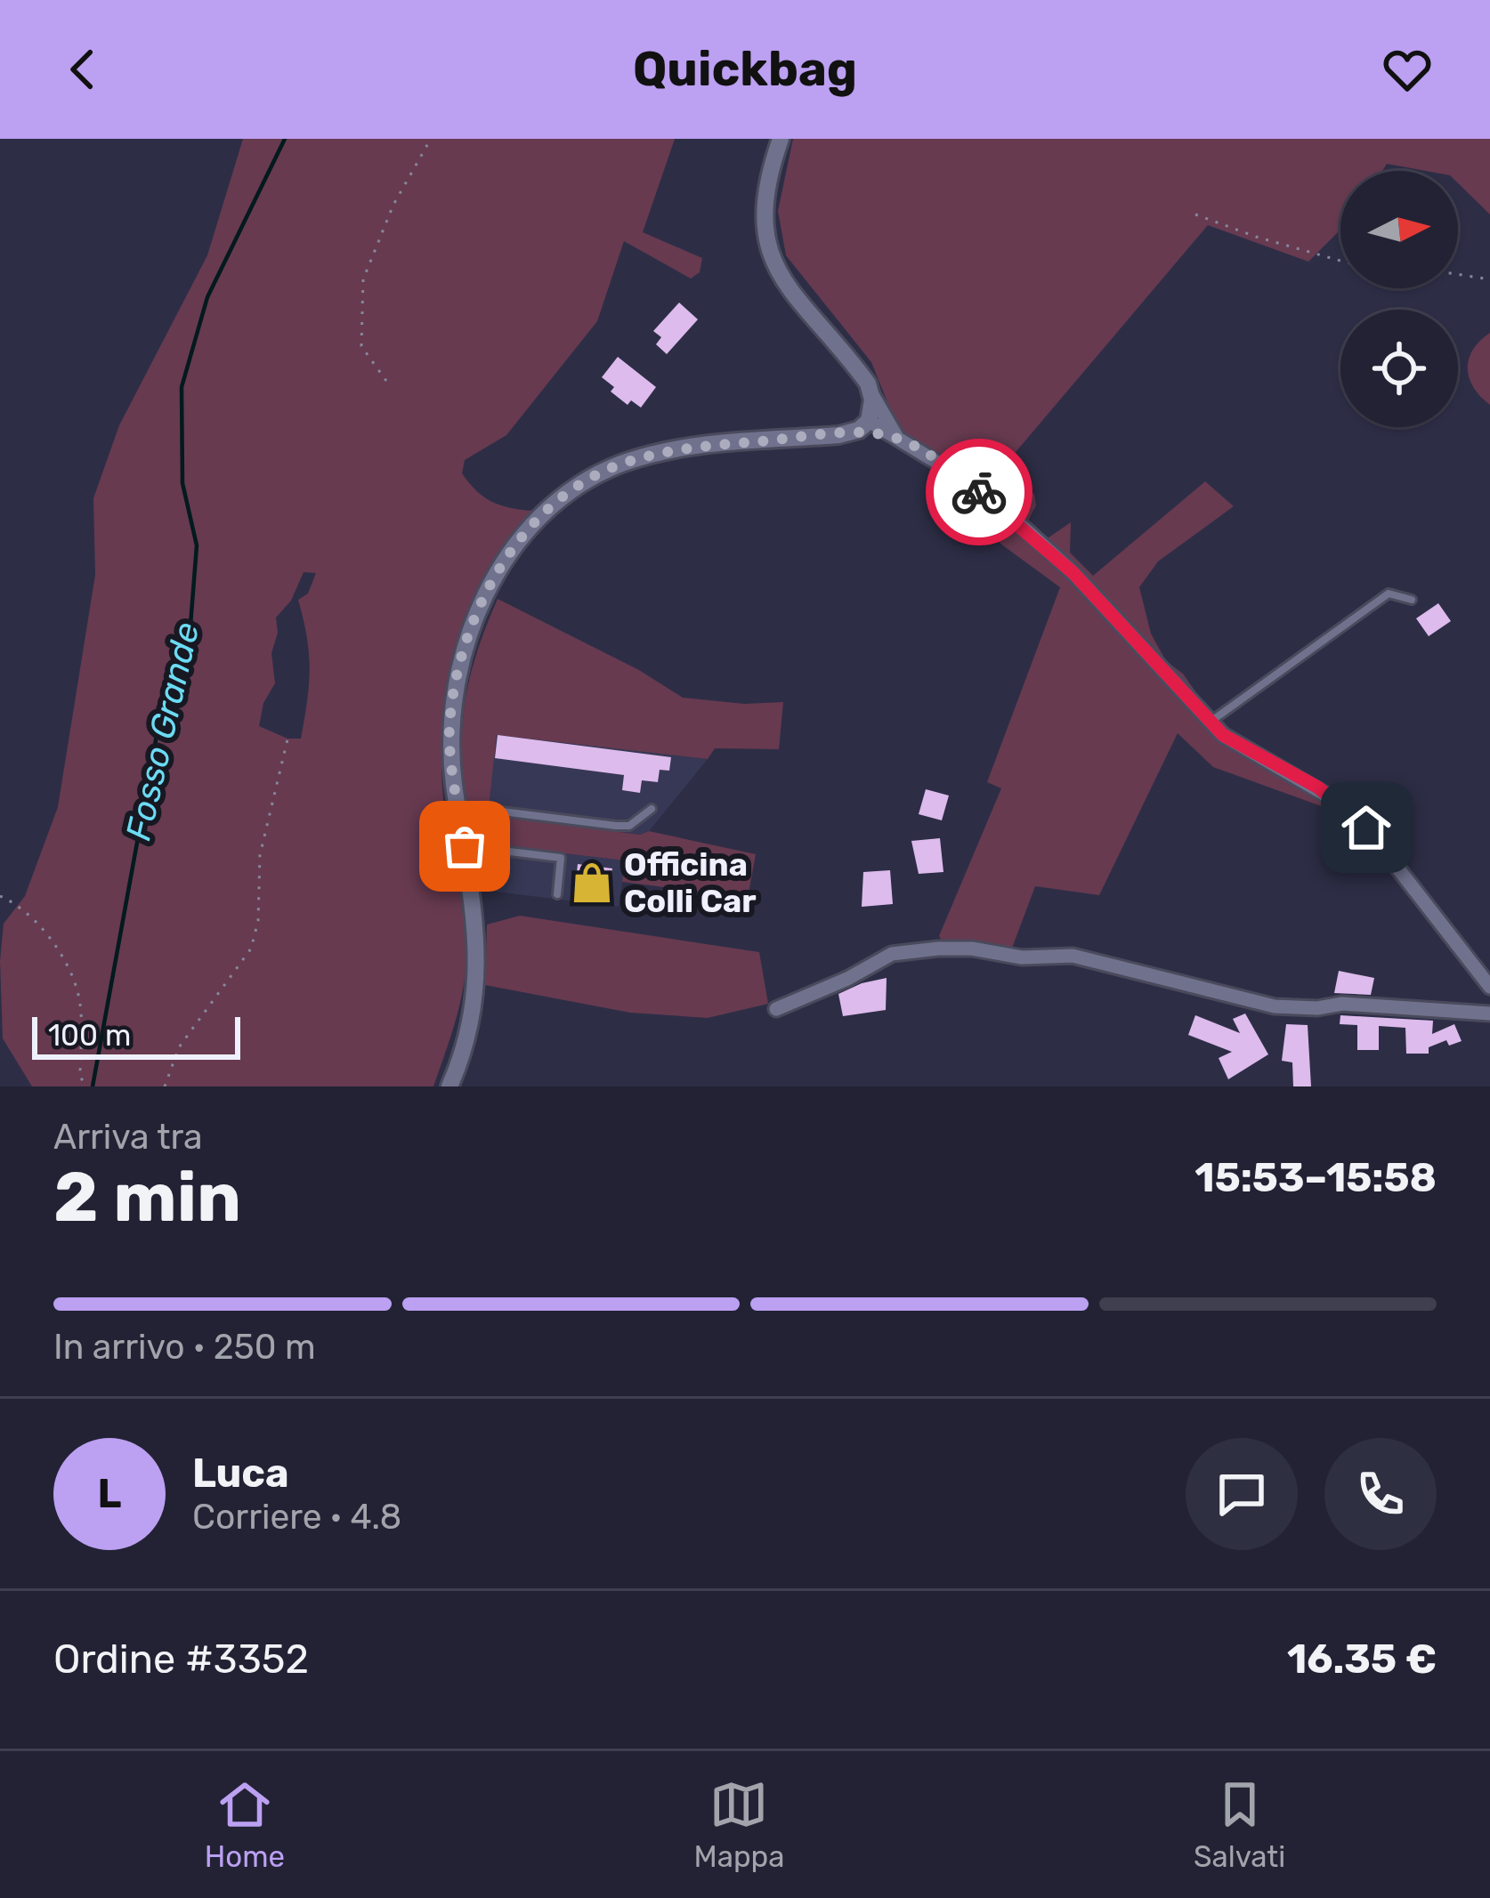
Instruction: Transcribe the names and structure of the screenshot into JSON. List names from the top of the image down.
{
  "water": ["Fosso Grande"],
  "places": {
    "shop": ["Officina Colli Car"]
  },
  "scale_bar": "100 m",
  "north": "right",
  "page": {
    "header": "Quickbag",
    "scale": "100 m",
    "heading": ["2 min", "Arriva tra", "15:53–15:58"],
    "panel": [
      "Luca",
      "Corriere · 4.8",
      "Ordine #3352",
      "16.35 €"
    ],
    "bar": "In arrivo · 250 m",
    "round": "L",
    "tabs": ["Home", "Mappa", "Salvati"]
  }
}
